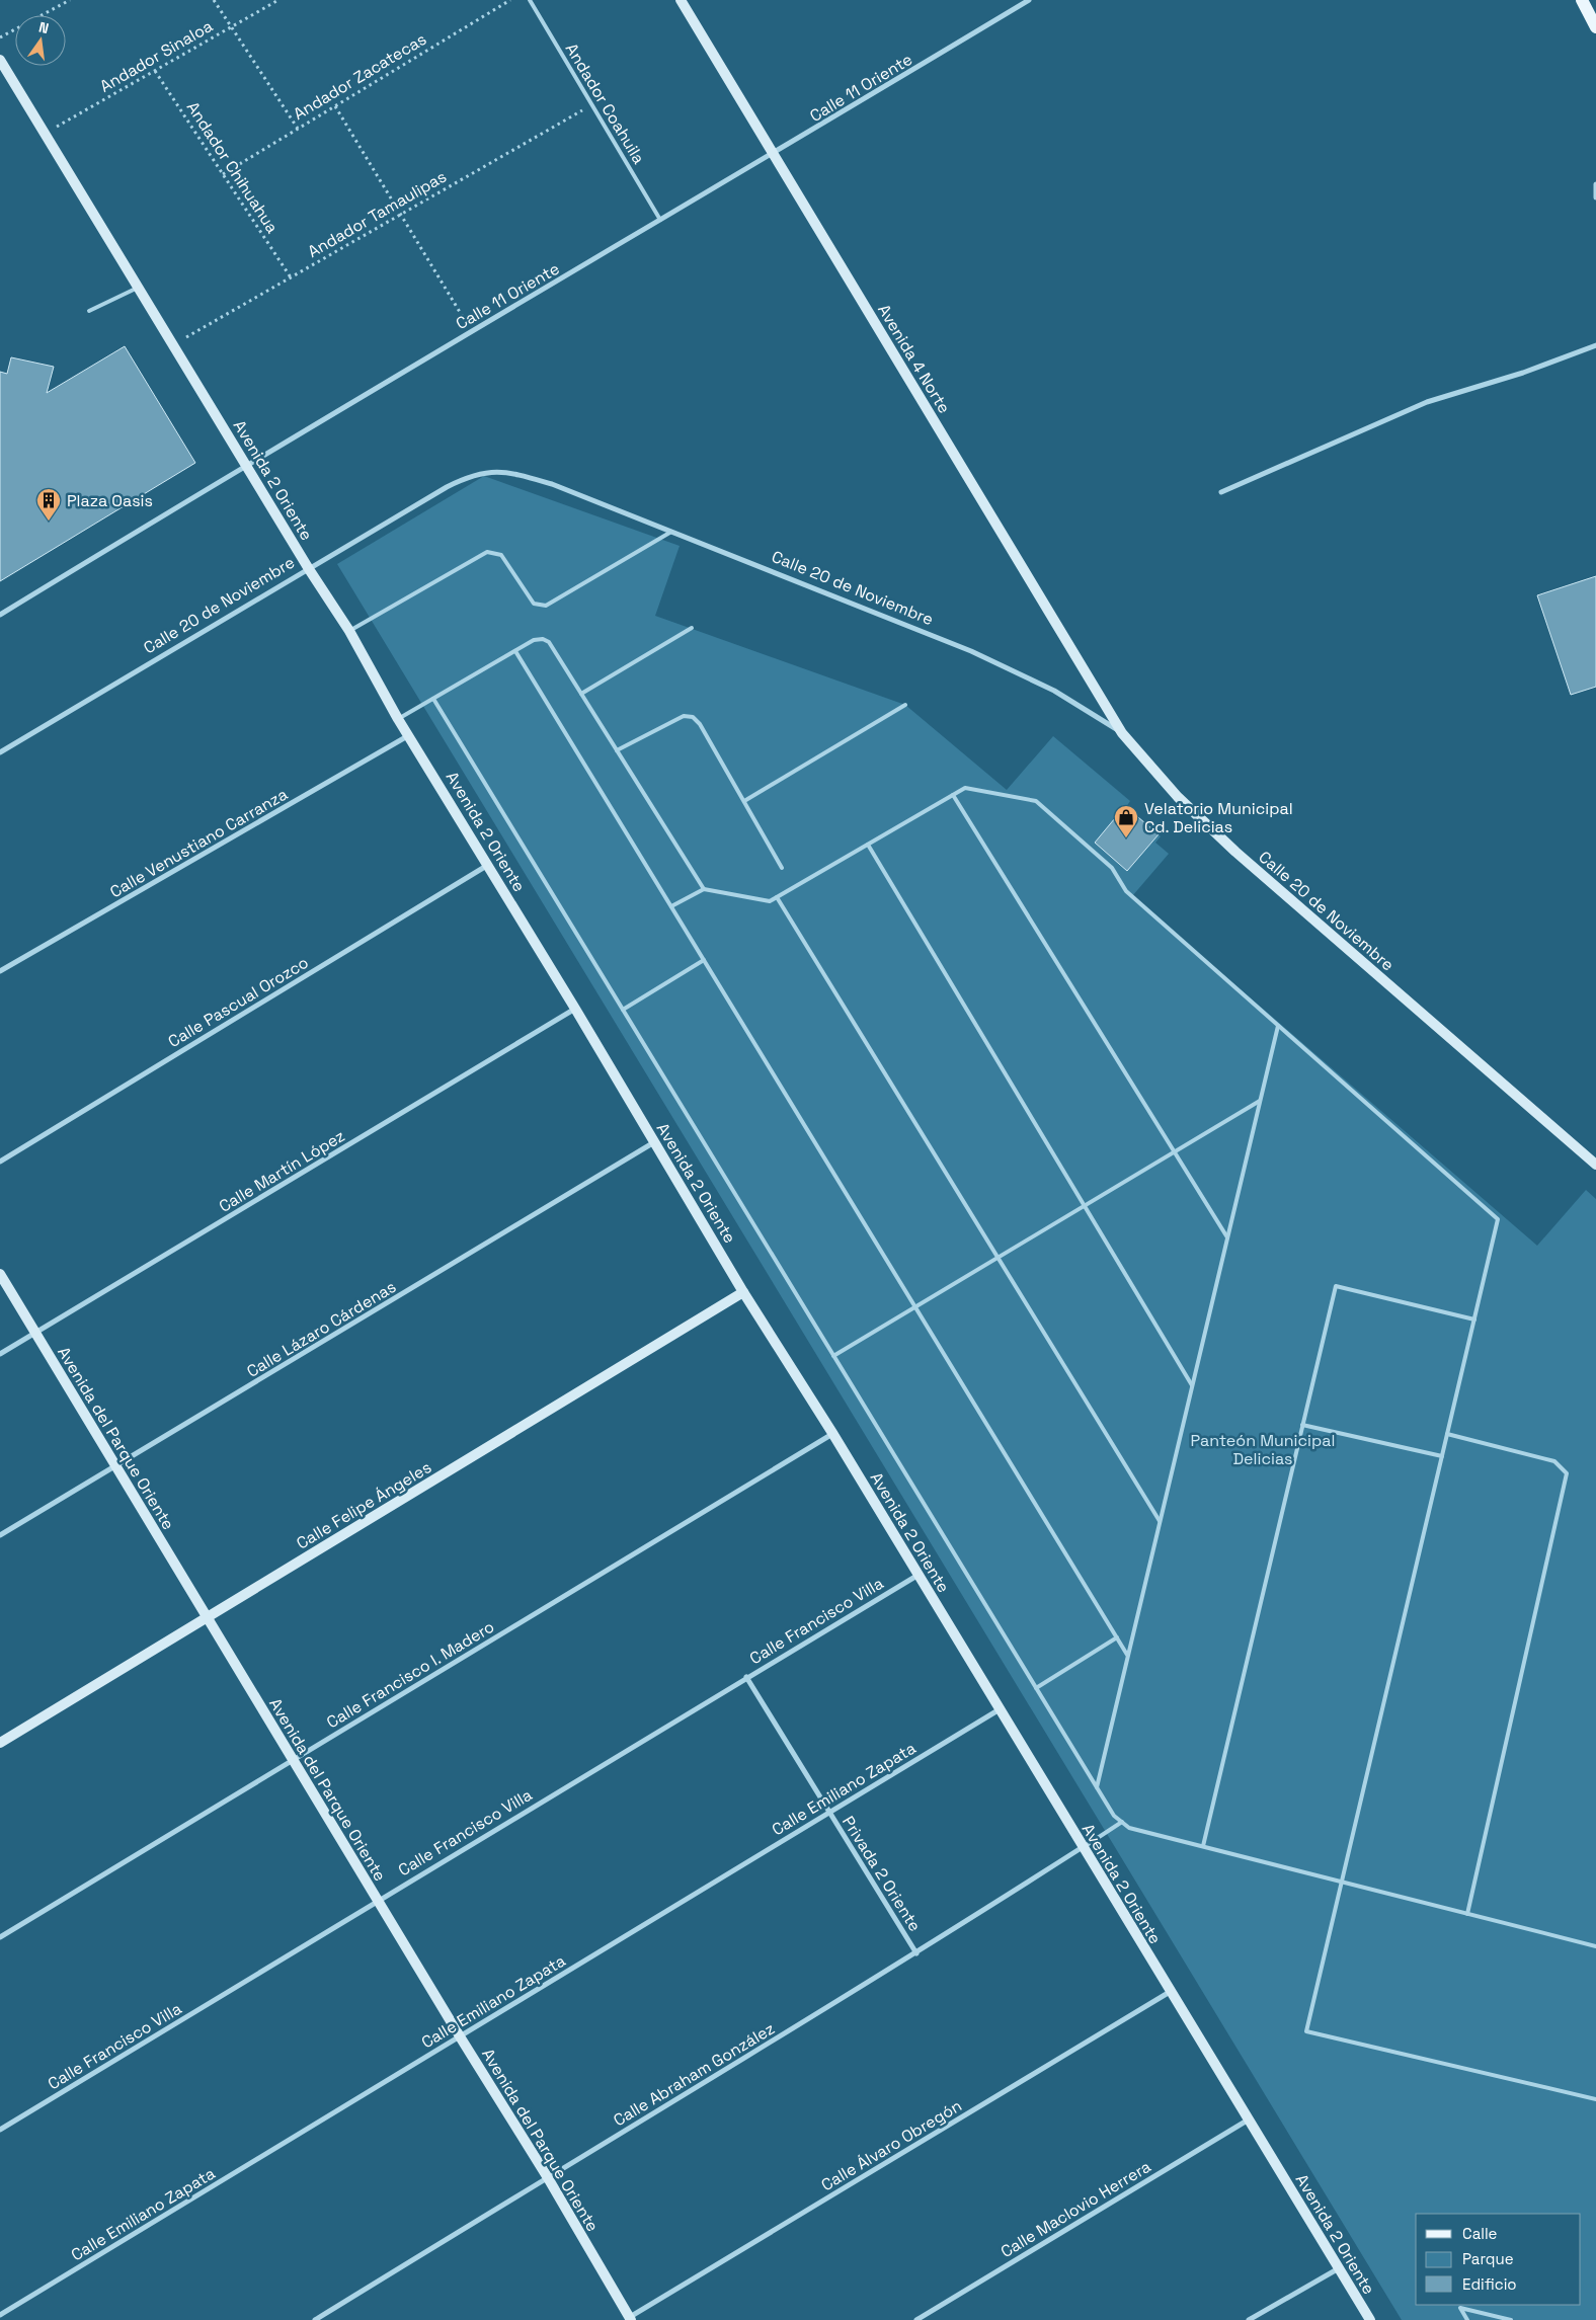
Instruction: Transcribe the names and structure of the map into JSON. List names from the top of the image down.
{
  "streets": {
    "street": [
      "Calle 11 Oriente",
      "Avenida 4 Norte",
      "Avenida 2 Oriente",
      "Calle 20 de Noviembre",
      "Calle Venustiano Carranza",
      "Calle Pascual Orozco",
      "Calle Martín López",
      "Calle Lázaro Cárdenas",
      "Avenida del Parque Oriente",
      "Calle Felipe Ángeles",
      "Calle Francisco Villa",
      "Calle Francisco I. Madero",
      "Calle Emiliano Zapata",
      "Privada 2 Oriente",
      "Calle Abraham González",
      "Calle Álvaro Obregón",
      "Calle Maclovio Herrera"
    ],
    "lane": ["Andador Coahuila"],
    "path": [
      "Andador Sinaloa",
      "Andador Zacatecas",
      "Andador Chihuahua",
      "Andador Tamaulipas"
    ]
  },
  "crossings": [
    ["Andador Sinaloa", "Andador Chihuahua"],
    ["Andador Sinaloa", "Avenida 2 Oriente"],
    ["Andador Zacatecas", "Andador Chihuahua"],
    ["Calle 11 Oriente", "Andador Coahuila"],
    ["Calle 11 Oriente", "Avenida 4 Norte"],
    ["Calle 11 Oriente", "Avenida 2 Oriente"],
    ["Andador Coahuila", "Andador Tamaulipas"],
    ["Andador Chihuahua", "Andador Tamaulipas"],
    ["Andador Tamaulipas", "Avenida 2 Oriente"],
    ["Avenida 4 Norte", "Calle 20 de Noviembre"],
    ["Avenida 2 Oriente", "Calle 20 de Noviembre"],
    ["Avenida 2 Oriente", "Calle Venustiano Carranza"],
    ["Avenida 2 Oriente", "Calle Pascual Orozco"],
    ["Avenida 2 Oriente", "Calle Martín López"],
    ["Avenida 2 Oriente", "Calle Lázaro Cárdenas"],
    ["Avenida 2 Oriente", "Calle Felipe Ángeles"],
    ["Avenida 2 Oriente", "Calle Francisco Villa"],
    ["Avenida 2 Oriente", "Calle Francisco I. Madero"],
    ["Avenida 2 Oriente", "Calle Emiliano Zapata"],
    ["Avenida 2 Oriente", "Calle Abraham González"],
    ["Avenida 2 Oriente", "Calle Álvaro Obregón"],
    ["Avenida 2 Oriente", "Calle Maclovio Herrera"],
    ["Calle Martín López", "Avenida del Parque Oriente"],
    ["Calle Lázaro Cárdenas", "Avenida del Parque Oriente"],
    ["Avenida del Parque Oriente", "Calle Felipe Ángeles"],
    ["Avenida del Parque Oriente", "Calle Francisco Villa"],
    ["Avenida del Parque Oriente", "Calle Francisco I. Madero"],
    ["Avenida del Parque Oriente", "Calle Emiliano Zapata"],
    ["Avenida del Parque Oriente", "Calle Abraham González"],
    ["Avenida del Parque Oriente", "Calle Álvaro Obregón"],
    ["Calle Francisco Villa", "Privada 2 Oriente"],
    ["Calle Emiliano Zapata", "Privada 2 Oriente"],
    ["Privada 2 Oriente", "Calle Abraham González"]
  ],
  "parks": ["Panteón Municipal Delicias"],
  "places": {
    "building": ["Plaza Oasis"],
    "shop": ["Velatorio Municipal Cd. Delicias"]
  },
  "legend": ["Calle", "Parque", "Edificio"],
  "north": "top"
}
